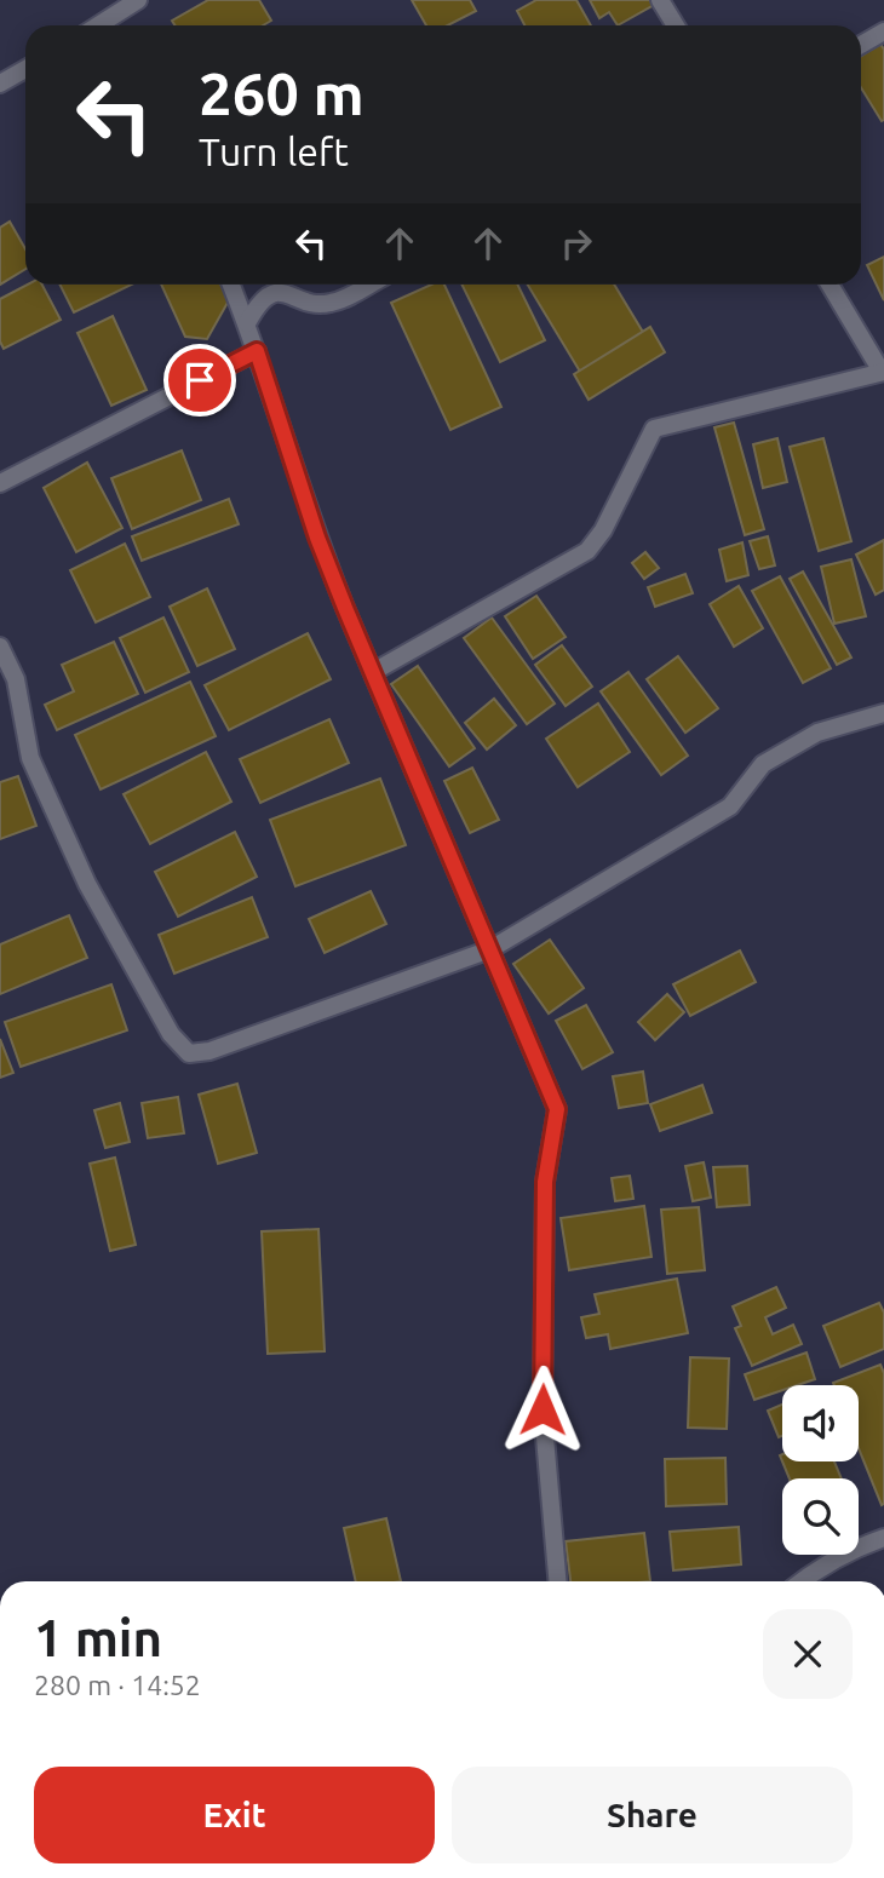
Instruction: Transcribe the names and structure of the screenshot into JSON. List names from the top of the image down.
{
  "page": {
    "turn": ["260 m", "Turn left"],
    "heading": ["1 min", "280 m · 14:52"],
    "buttons": ["Exit", "Share"]
  }
}
